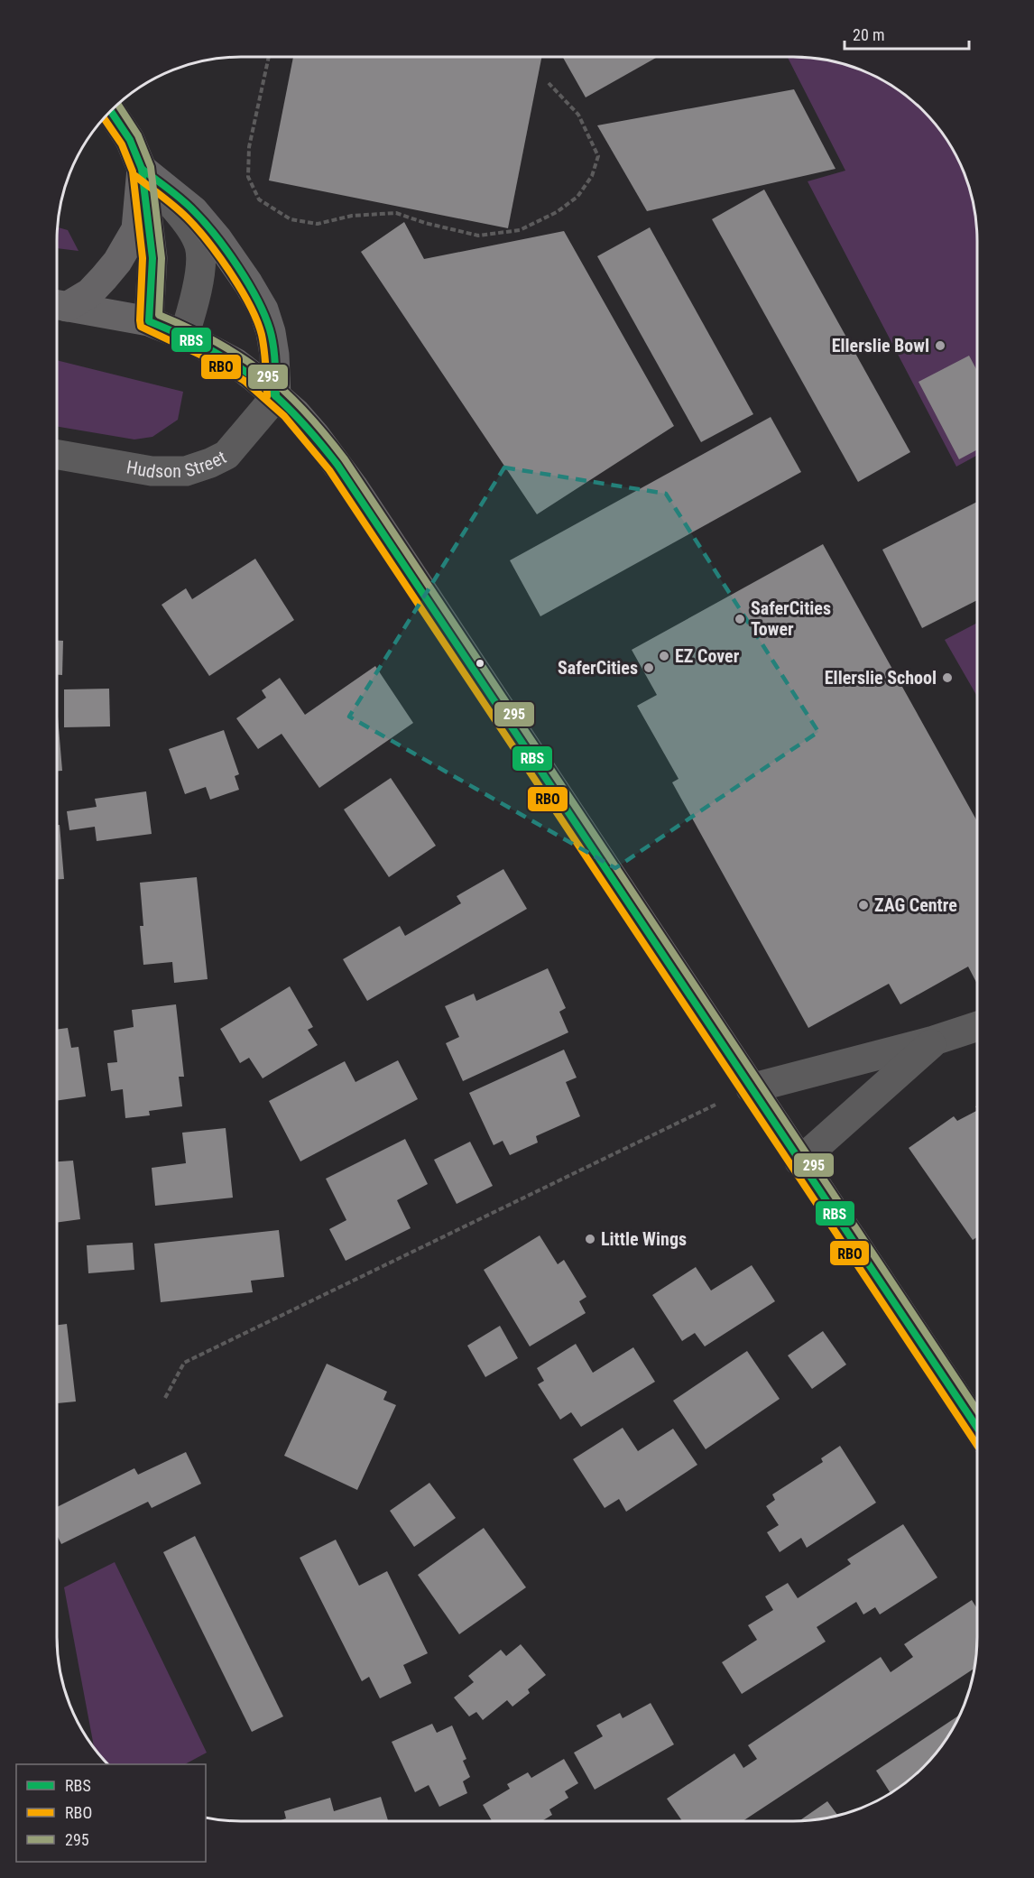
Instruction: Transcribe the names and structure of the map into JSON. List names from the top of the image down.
{
  "streets": {
    "street": ["Hudson Street"]
  },
  "places": [
    "Ellerslie Bowl",
    "SaferCities Tower",
    "EZ Cover",
    "SaferCities",
    "Ellerslie School",
    "ZAG Centre",
    "Little Wings"
  ],
  "lines": ["transit line 295", "transit line RBS", "transit line RBO"],
  "legend": ["RBS", "RBO", "295"],
  "scale_bar": "20 m"
}
